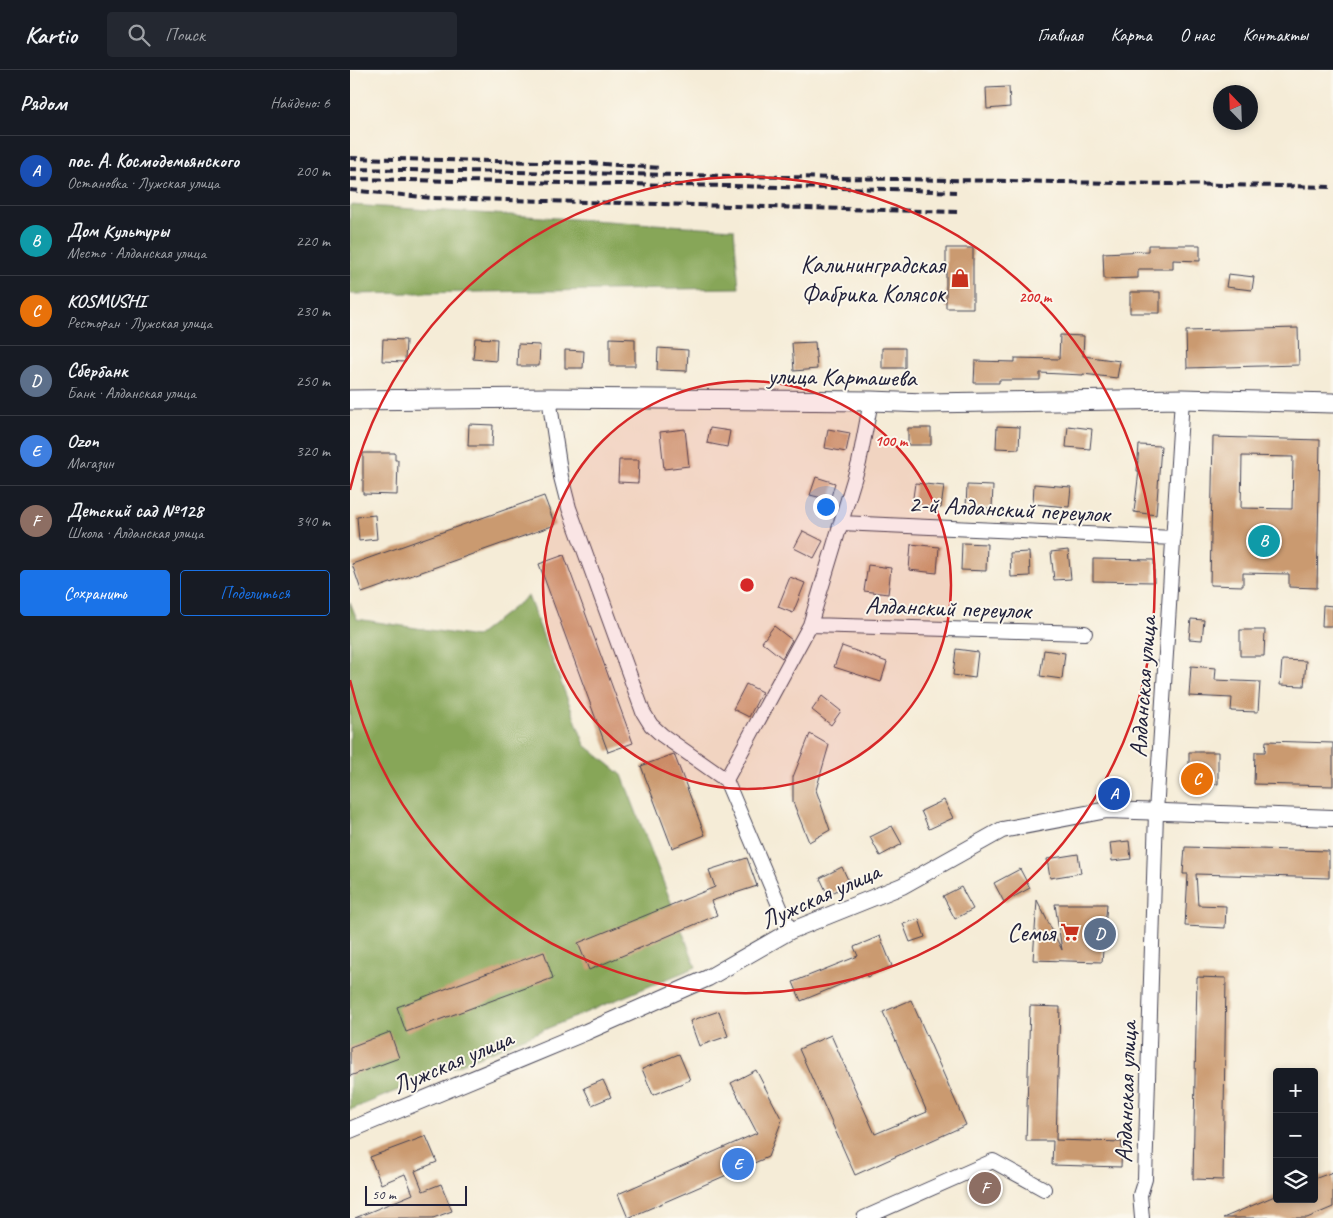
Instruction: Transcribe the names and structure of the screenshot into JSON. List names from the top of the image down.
{
  "streets": {
    "main road": ["улица Карташева"],
    "street": [
      "2-й Алданский переулок",
      "Алданский переулок",
      "Алданская улица",
      "Лужская улица"
    ]
  },
  "crossings": [
    ["улица Карташева", "Алданская улица"],
    ["2-й Алданский переулок", "Алданская улица"],
    ["Алданская улица", "Лужская улица"]
  ],
  "places": {
    "shop": ["Калининградская Фабрика Колясок"],
    "supermarket": ["Семья"]
  },
  "scale_bar": "50 m",
  "north": "top left",
  "page": {
    "header": "Kartio",
    "search": "Поиск",
    "nav": [
      "Главная",
      "Карта",
      "О нас",
      "Контакты"
    ],
    "heading": ["Рядом", "Найдено: 6"],
    "list": [
      {
        "mark": "A",
        "name": "пос. А. Космодемьянского",
        "note": "Остановка · Лужская улица",
        "value": "200 m"
      },
      {
        "mark": "B",
        "name": "Дом Культуры",
        "note": "Место · Алданская улица",
        "value": "220 m"
      },
      {
        "mark": "C",
        "name": "KOSMUSHI",
        "note": "Ресторан · Лужская улица",
        "value": "230 m"
      },
      {
        "mark": "D",
        "name": "Сбербанк",
        "note": "Банк · Алданская улица",
        "value": "250 m"
      },
      {
        "mark": "E",
        "name": "Ozon",
        "note": "Магазин",
        "value": "320 m"
      },
      {
        "mark": "F",
        "name": "Детский сад №128",
        "note": "Школа · Алданская улица",
        "value": "340 m"
      }
    ],
    "pins": [
      "B",
      "C",
      "A",
      "D",
      "E",
      "F"
    ],
    "buttons": ["Сохранить", "Поделиться"],
    "map_buttons": ["+", "−"],
    "scale": "50 m"
  },
  "rings": ["200 m", "100 m"]
}
